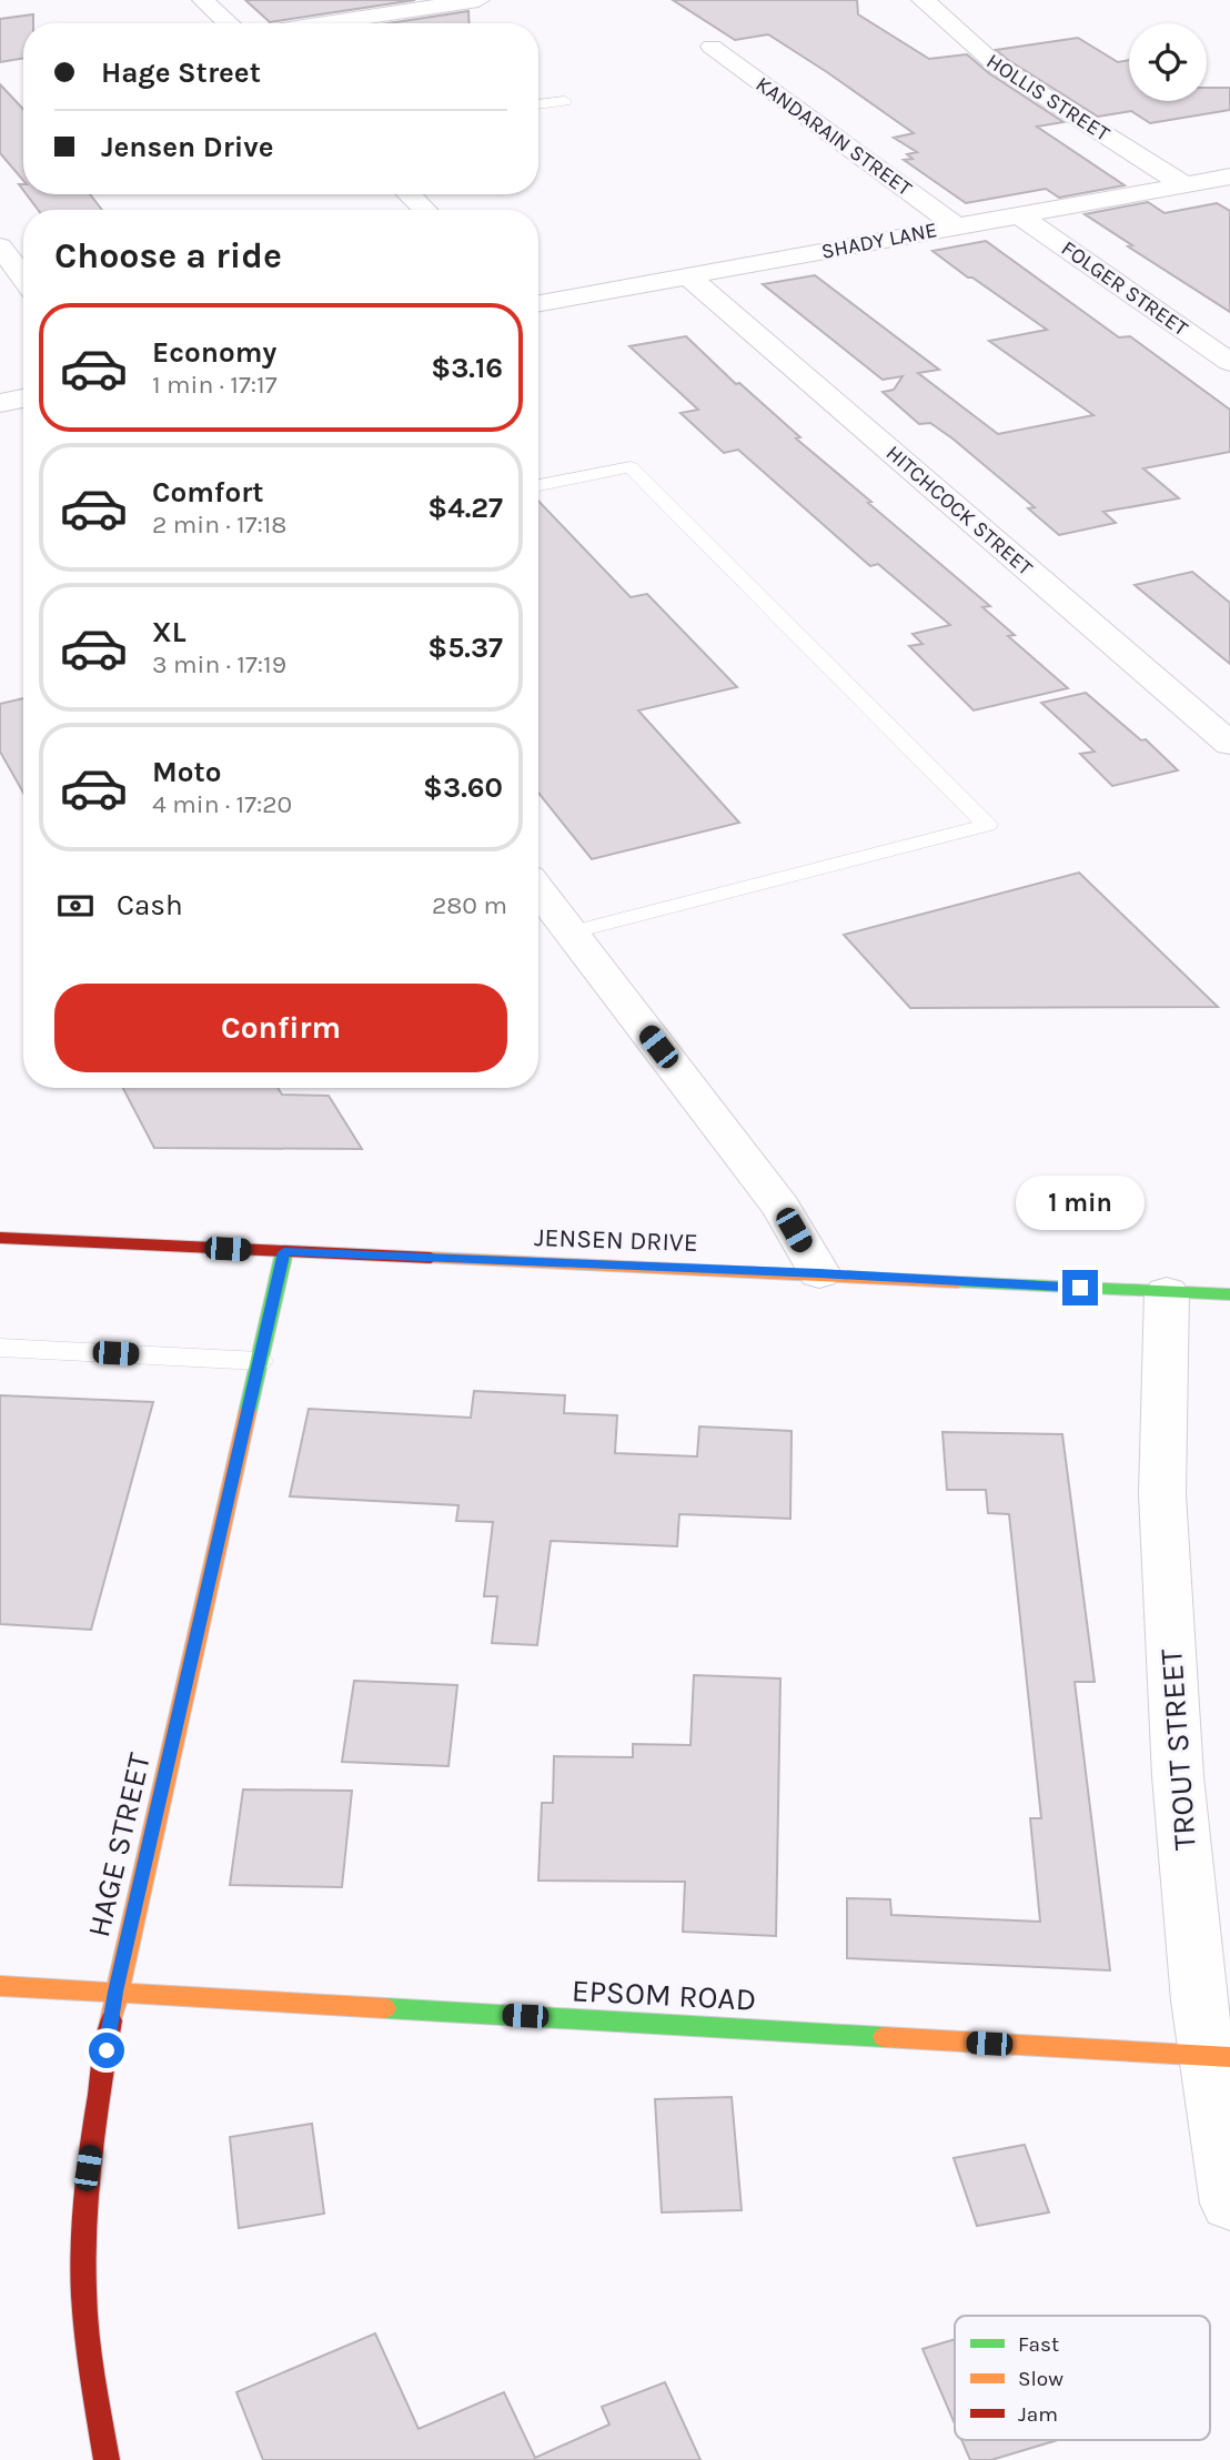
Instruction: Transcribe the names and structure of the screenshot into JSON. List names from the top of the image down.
{
  "streets": {
    "street": [
      "HOLLIS STREET",
      "KANDARAIN STREET",
      "SHADY LANE",
      "FOLGER STREET",
      "HITCHCOCK STREET",
      "JENSEN DRIVE",
      "TROUT STREET",
      "HAGE STREET",
      "EPSOM ROAD"
    ]
  },
  "crossings": [
    ["HOLLIS STREET", "SHADY LANE"],
    ["KANDARAIN STREET", "SHADY LANE"],
    ["SHADY LANE", "FOLGER STREET"],
    ["SHADY LANE", "HITCHCOCK STREET"],
    ["JENSEN DRIVE", "TROUT STREET"],
    ["JENSEN DRIVE", "HAGE STREET"],
    ["TROUT STREET", "EPSOM ROAD"],
    ["HAGE STREET", "EPSOM ROAD"]
  ],
  "legend": ["Fast", "Slow", "Jam"],
  "page": {
    "banner": ["Hage Street", "Jensen Drive"],
    "heading": "Choose a ride",
    "list": [
      {
        "name": "Economy",
        "note": "1 min · 17:17",
        "value": "$3.16"
      },
      {
        "name": "Comfort",
        "note": "2 min · 17:18",
        "value": "$4.27"
      },
      {
        "name": "XL",
        "note": "3 min · 17:19",
        "value": "$5.37"
      },
      {
        "name": "Moto",
        "note": "4 min · 17:20",
        "value": "$3.60"
      }
    ],
    "pay": ["Cash", "280 m"],
    "buttons": "Confirm",
    "bubble": "1 min"
  }
}
